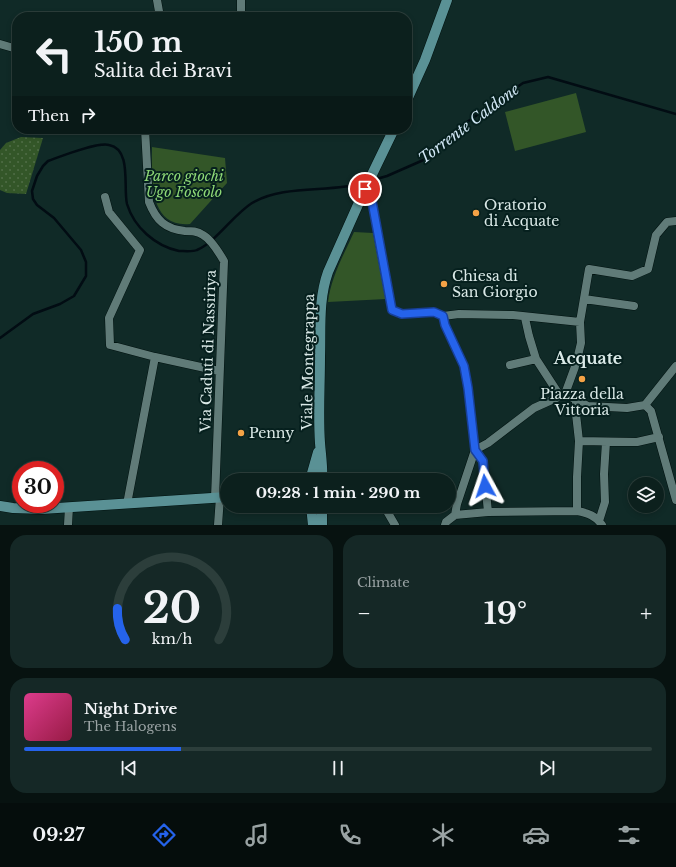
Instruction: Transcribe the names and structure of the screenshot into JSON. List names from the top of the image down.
{
  "streets": {
    "main road": ["Viale Montegrappa"],
    "street": ["Via Caduti di Nassiriya"]
  },
  "districts": ["Acquate"],
  "water": ["Torrente Caldone"],
  "parks": ["Parco giochi Ugo Foscolo"],
  "places": [
    "Oratorio di Acquate",
    "Chiesa di San Giorgio",
    "Piazza della Vittoria",
    "Penny"
  ],
  "page": {
    "turn": ["150 m", "Salita dei Bravi"],
    "then": "Then",
    "limit": "30",
    "trip": "09:28 · 1 min · 290 m",
    "tile": "Climate",
    "heat": ["−", "19°", "+"],
    "song": ["Night Drive", "The Halogens"],
    "tabs": "09:27",
    "gauge": ["20", "km/h"]
  }
}
